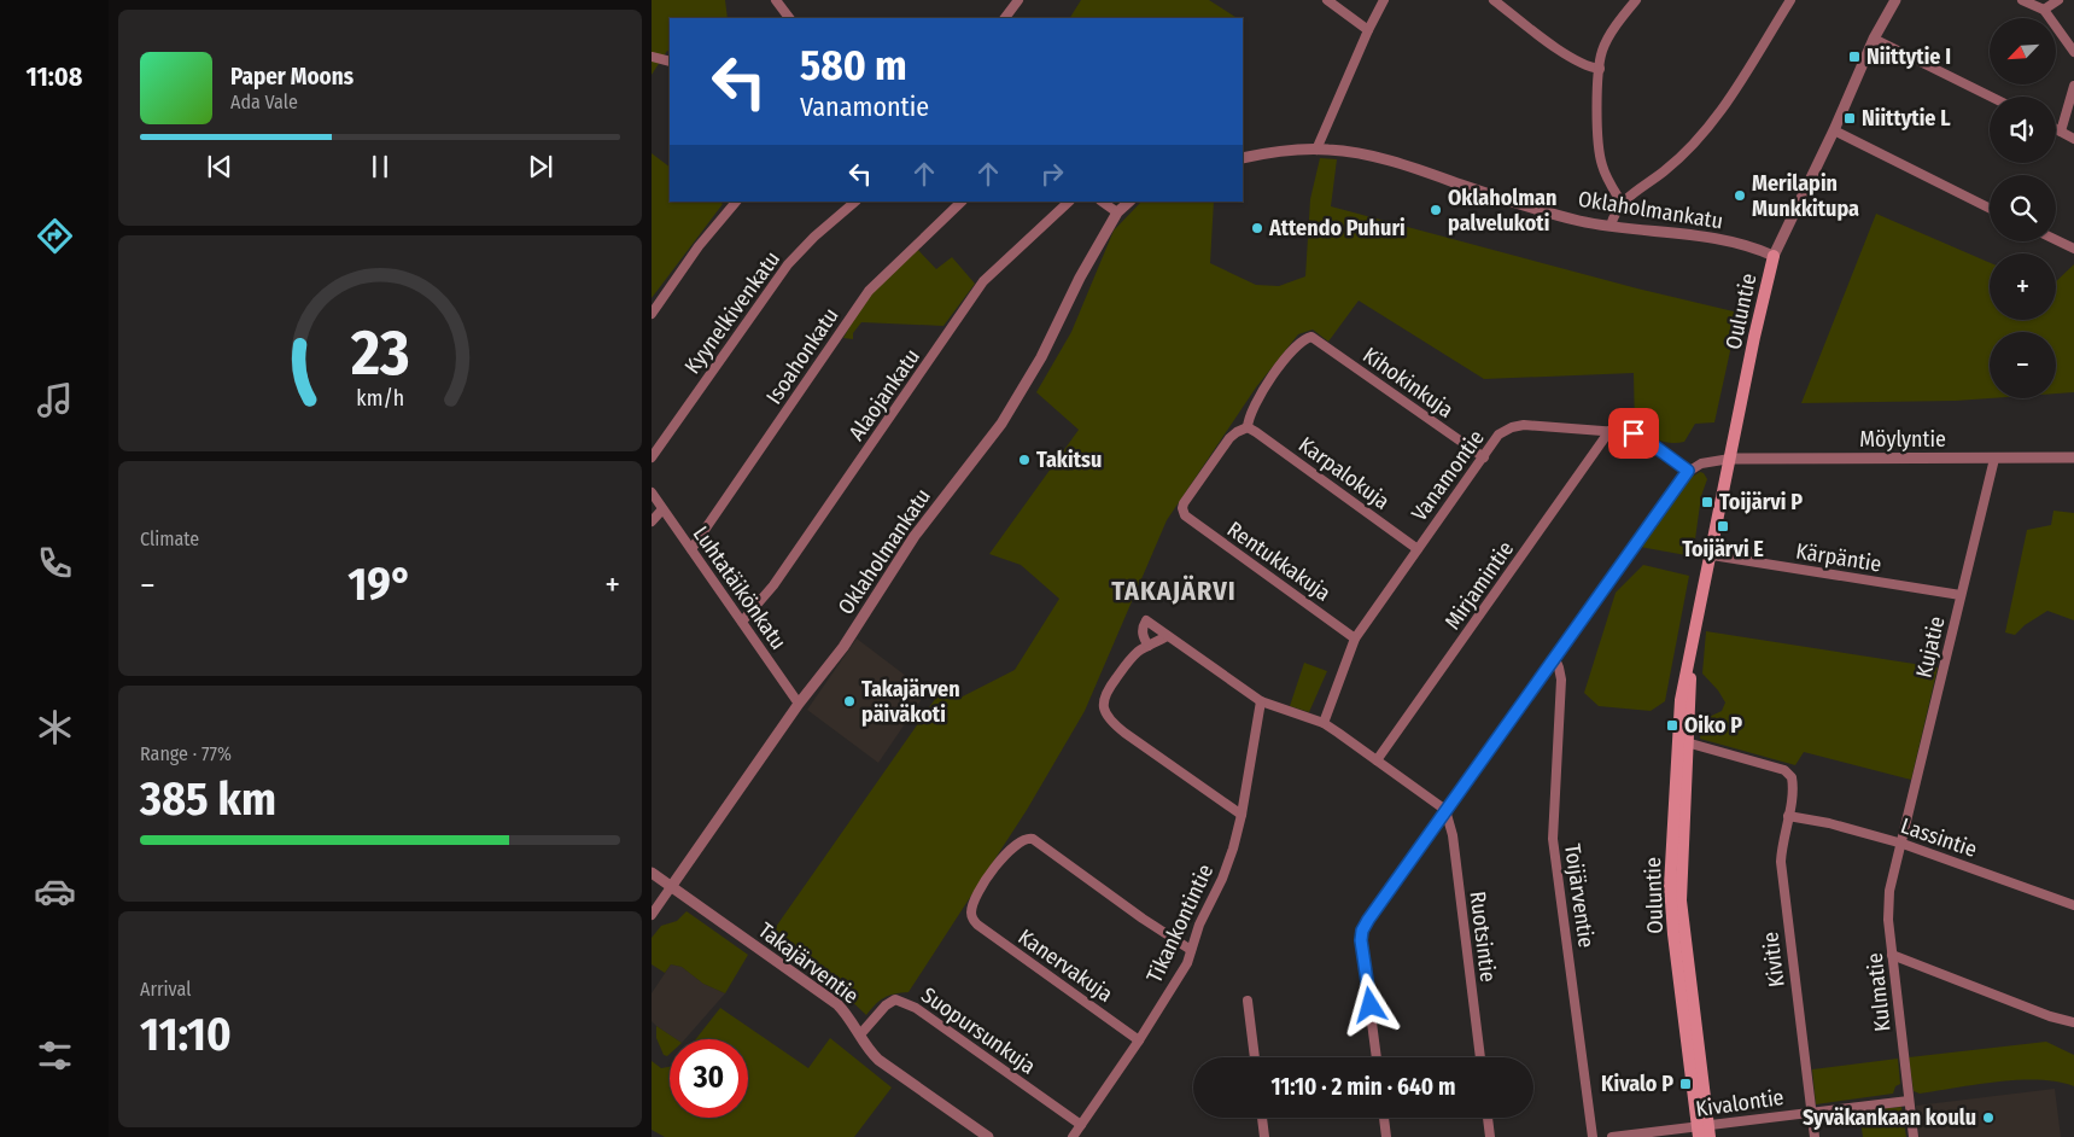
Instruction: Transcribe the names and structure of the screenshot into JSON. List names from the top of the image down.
{
  "streets": {
    "main road": ["Ouluntie"],
    "street": [
      "Oklaholmankatu",
      "Kyynelkivenkatu",
      "Isoahonkatu",
      "Kihokinkuja",
      "Alaojankatu",
      "Möylyntie",
      "Karpalokuja",
      "Vanamontie",
      "Kärpäntie",
      "Rentukkakuja",
      "Mirjamintie",
      "Luhtatäikönkatu",
      "Kujatie",
      "Lassintie",
      "Toijärventie",
      "Tikankontintie",
      "Ruotsintie",
      "Kivitie",
      "Takajärventie",
      "Kanervakuja",
      "Kulmatie",
      "Suopursunkuja",
      "Kivalontie"
    ]
  },
  "crossings": [
    ["Oklaholmankatu", "Ouluntie"],
    ["Oklaholmankatu", "Luhtatäikönkatu"],
    ["Oklaholmankatu", "Takajärventie"],
    ["Ouluntie", "Möylyntie"],
    ["Ouluntie", "Kärpäntie"],
    ["Ouluntie", "Kivitie"],
    ["Ouluntie", "Kivalontie"],
    ["Isoahonkatu", "Luhtatäikönkatu"],
    ["Kihokinkuja", "Karpalokuja"],
    ["Kihokinkuja", "Vanamontie"],
    ["Kihokinkuja", "Rentukkakuja"],
    ["Alaojankatu", "Luhtatäikönkatu"],
    ["Möylyntie", "Kujatie"],
    ["Karpalokuja", "Vanamontie"],
    ["Karpalokuja", "Rentukkakuja"],
    ["Vanamontie", "Rentukkakuja"],
    ["Vanamontie", "Mirjamintie"],
    ["Kärpäntie", "Kujatie"],
    ["Kujatie", "Lassintie"],
    ["Kujatie", "Kulmatie"],
    ["Lassintie", "Kivitie"],
    ["Lassintie", "Kulmatie"],
    ["Tikankontintie", "Kanervakuja"],
    ["Tikankontintie", "Suopursunkuja"],
    ["Kivitie", "Kivalontie"],
    ["Takajärventie", "Suopursunkuja"],
    ["Kulmatie", "Kivalontie"]
  ],
  "districts": ["TAKAJÄRVI"],
  "places": {
    "transit": [
      "Niittytie I",
      "Niittytie L",
      "Toijärvi P",
      "Toijärvi E",
      "Oiko P",
      "Kivalo P"
    ],
    "other": [
      "Merilapin Munkkitupa",
      "Oklaholman palvelukoti",
      "Attendo Puhuri",
      "Takitsu",
      "Takajärven päiväkoti",
      "Syväkankaan koulu"
    ]
  },
  "north": "bottom left",
  "page": {
    "tabs": "11:08",
    "map_buttons": ["+", "−"],
    "turn": ["580 m", "Vanamontie"],
    "song": ["Paper Moons", "Ada Vale"],
    "tile": [
      "Climate",
      ["Range · 77%", "385 km"],
      ["Arrival", "11:10"]
    ],
    "heat": ["−", "19°", "+"],
    "limit": "30",
    "trip": "11:10 · 2 min · 640 m",
    "gauge": ["23", "km/h"]
  }
}
